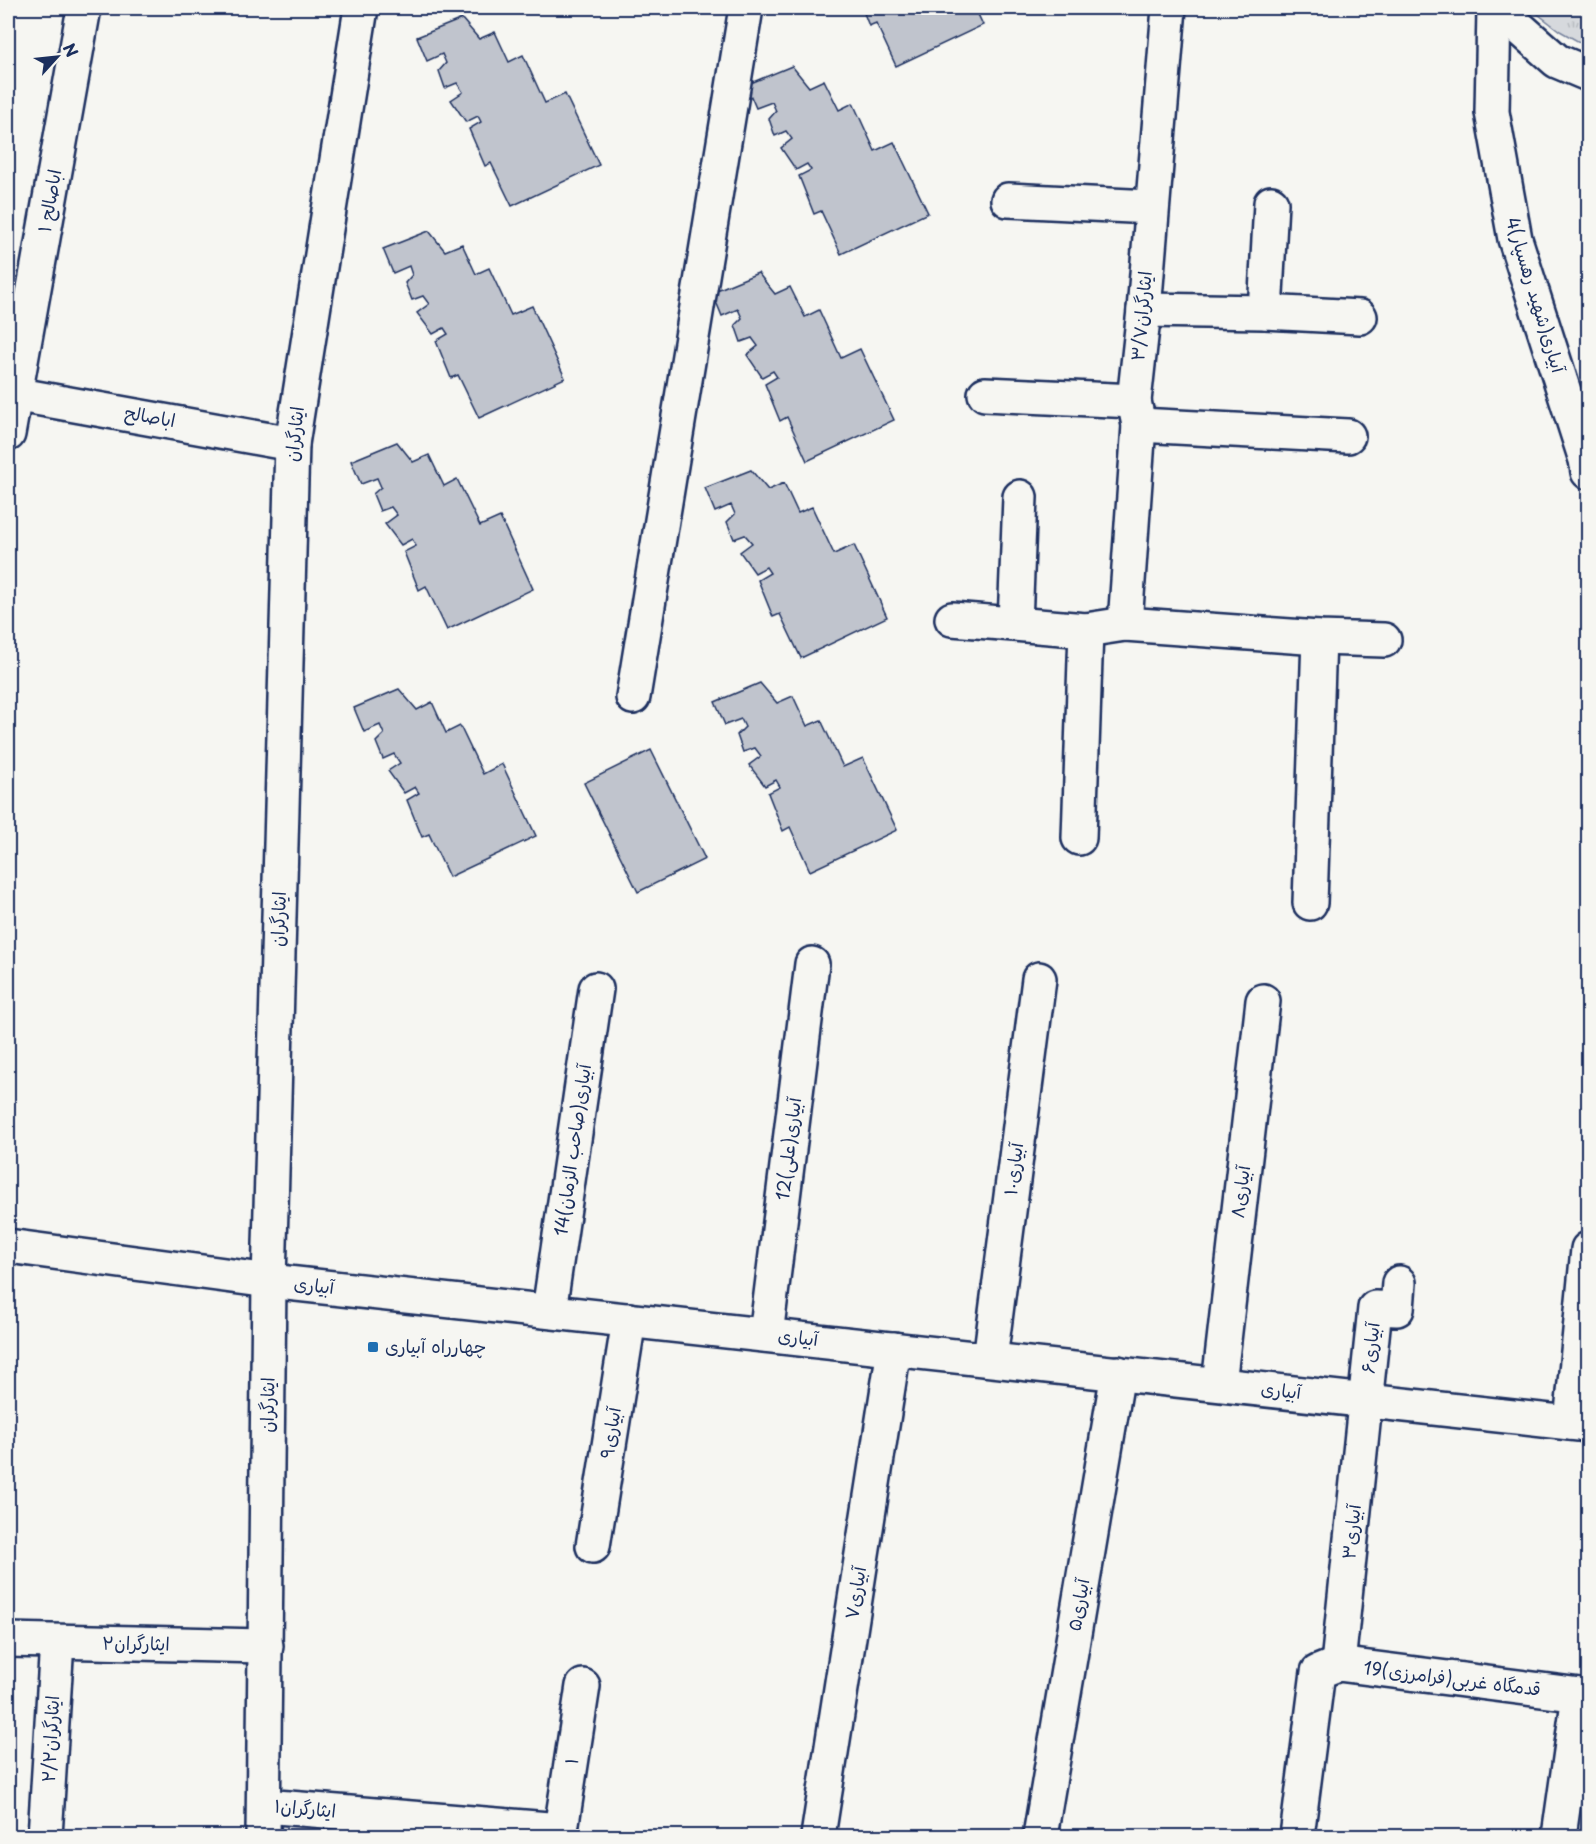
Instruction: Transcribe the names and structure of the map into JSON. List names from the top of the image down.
{
  "streets": {
    "street": [
      "اباصالح ۱",
      "4آبیاری(شهید رهسپار)",
      "ایثارگران۳/۷",
      "اباصالح",
      "ایثارگران",
      "12آبیاری(علی)",
      "14آبیاری(صاحب الزمان)",
      "آبیاری۱۰",
      "آبیاری۸",
      "آبیاری",
      "آبیاری۶",
      "آبیاری۹",
      "آبیاری۳",
      "آبیاری۷",
      "آبیاری۵",
      "ایثارگران۲",
      "19قدمگاه غربی(فرامرزی)",
      "ایثارگران۲/۲",
      "۱",
      "ایثارگران۱"
    ]
  },
  "crossings": [
    ["اباصالح ۱", "اباصالح"],
    ["اباصالح", "ایثارگران"],
    ["ایثارگران", "آبیاری"],
    ["ایثارگران", "ایثارگران۲"],
    ["ایثارگران", "ایثارگران۱"],
    ["12آبیاری(علی)", "آبیاری"],
    ["14آبیاری(صاحب الزمان)", "آبیاری"],
    ["آبیاری۱۰", "آبیاری"],
    ["آبیاری۸", "آبیاری"],
    ["آبیاری", "آبیاری۶"],
    ["آبیاری", "آبیاری۹"],
    ["آبیاری", "آبیاری۳"],
    ["آبیاری", "آبیاری۷"],
    ["آبیاری", "آبیاری۵"],
    ["آبیاری۶", "آبیاری۳"],
    ["آبیاری۳", "19قدمگاه غربی(فرامرزی)"],
    ["ایثارگران۲", "ایثارگران۲/۲"],
    ["۱", "ایثارگران۱"]
  ],
  "places": {
    "transit": ["چهارراه آبیاری"]
  },
  "north": "top right"
}
